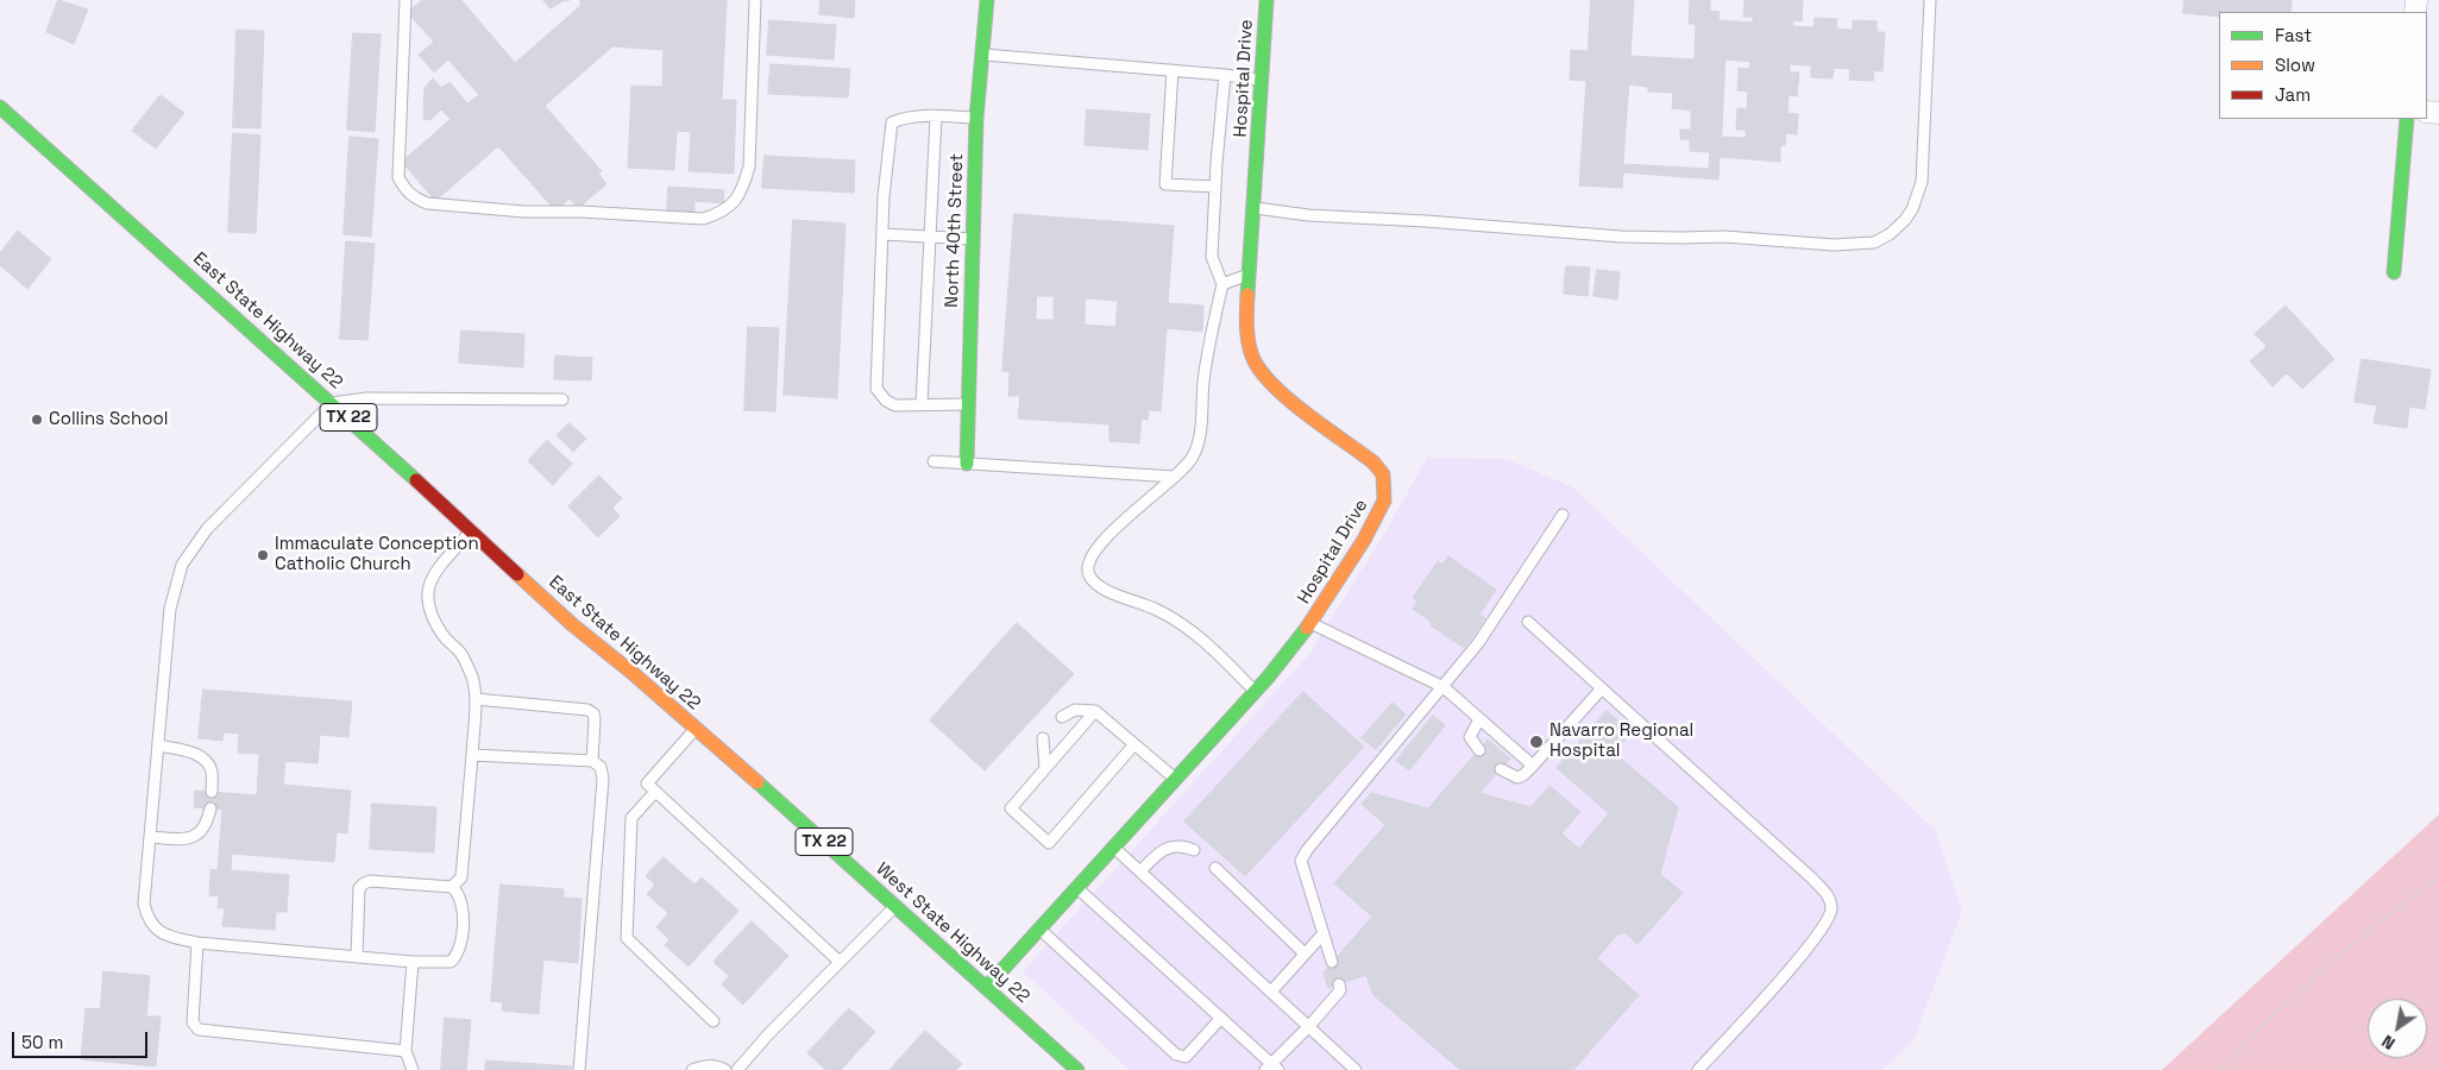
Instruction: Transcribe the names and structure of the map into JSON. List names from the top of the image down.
{
  "streets": {
    "street": [
      "Hospital Drive",
      "North 40th Street",
      "East State Highway 22",
      "TX 22",
      "West State Highway 22"
    ]
  },
  "crossings": [
    ["Hospital Drive", "West State Highway 22"],
    ["East State Highway 22", "West State Highway 22"]
  ],
  "places": ["Collins School", "Immaculate Conception Catholic Church", "Navarro Regional Hospital"],
  "legend": ["Fast", "Slow", "Jam"],
  "scale_bar": "50 m",
  "north": "bottom left"
}
